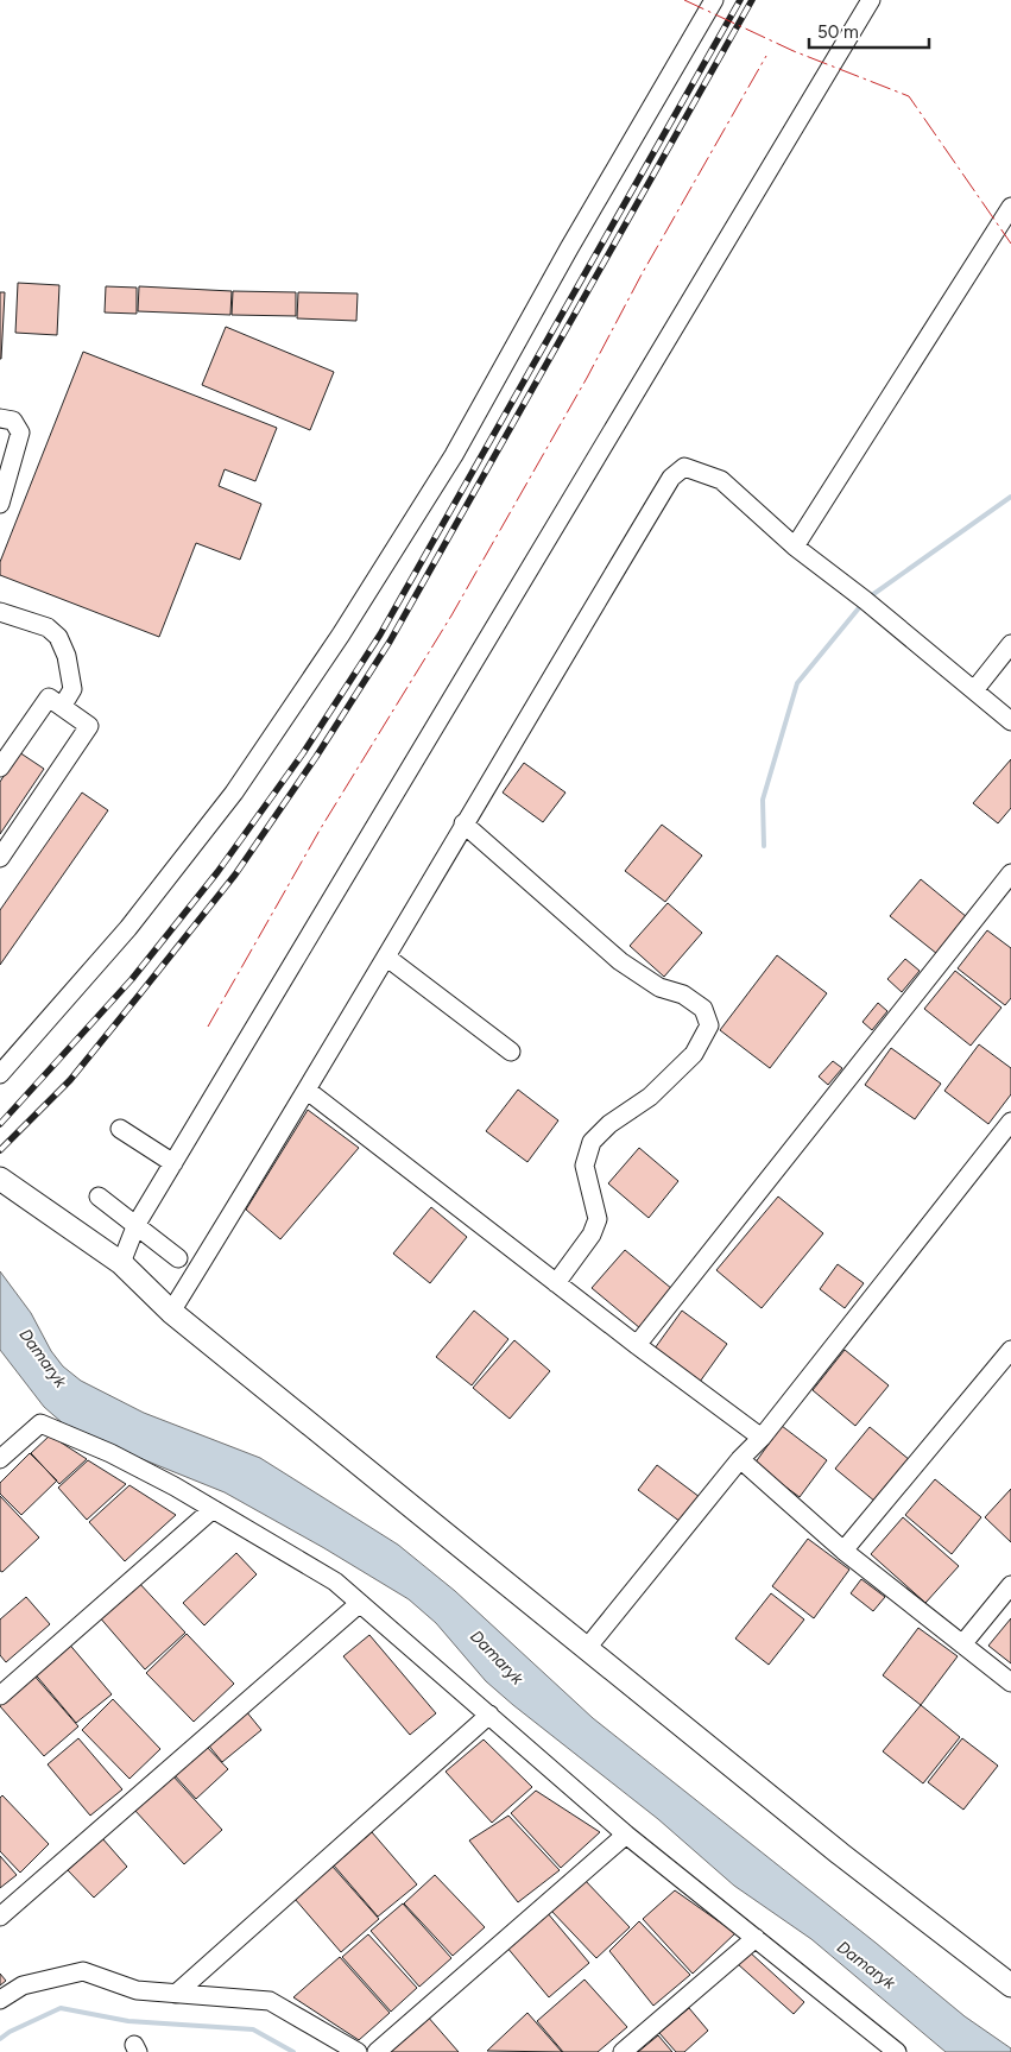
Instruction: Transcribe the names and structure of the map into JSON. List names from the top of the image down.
{
  "water": ["Damaryk"],
  "scale_bar": "50 m"
}
